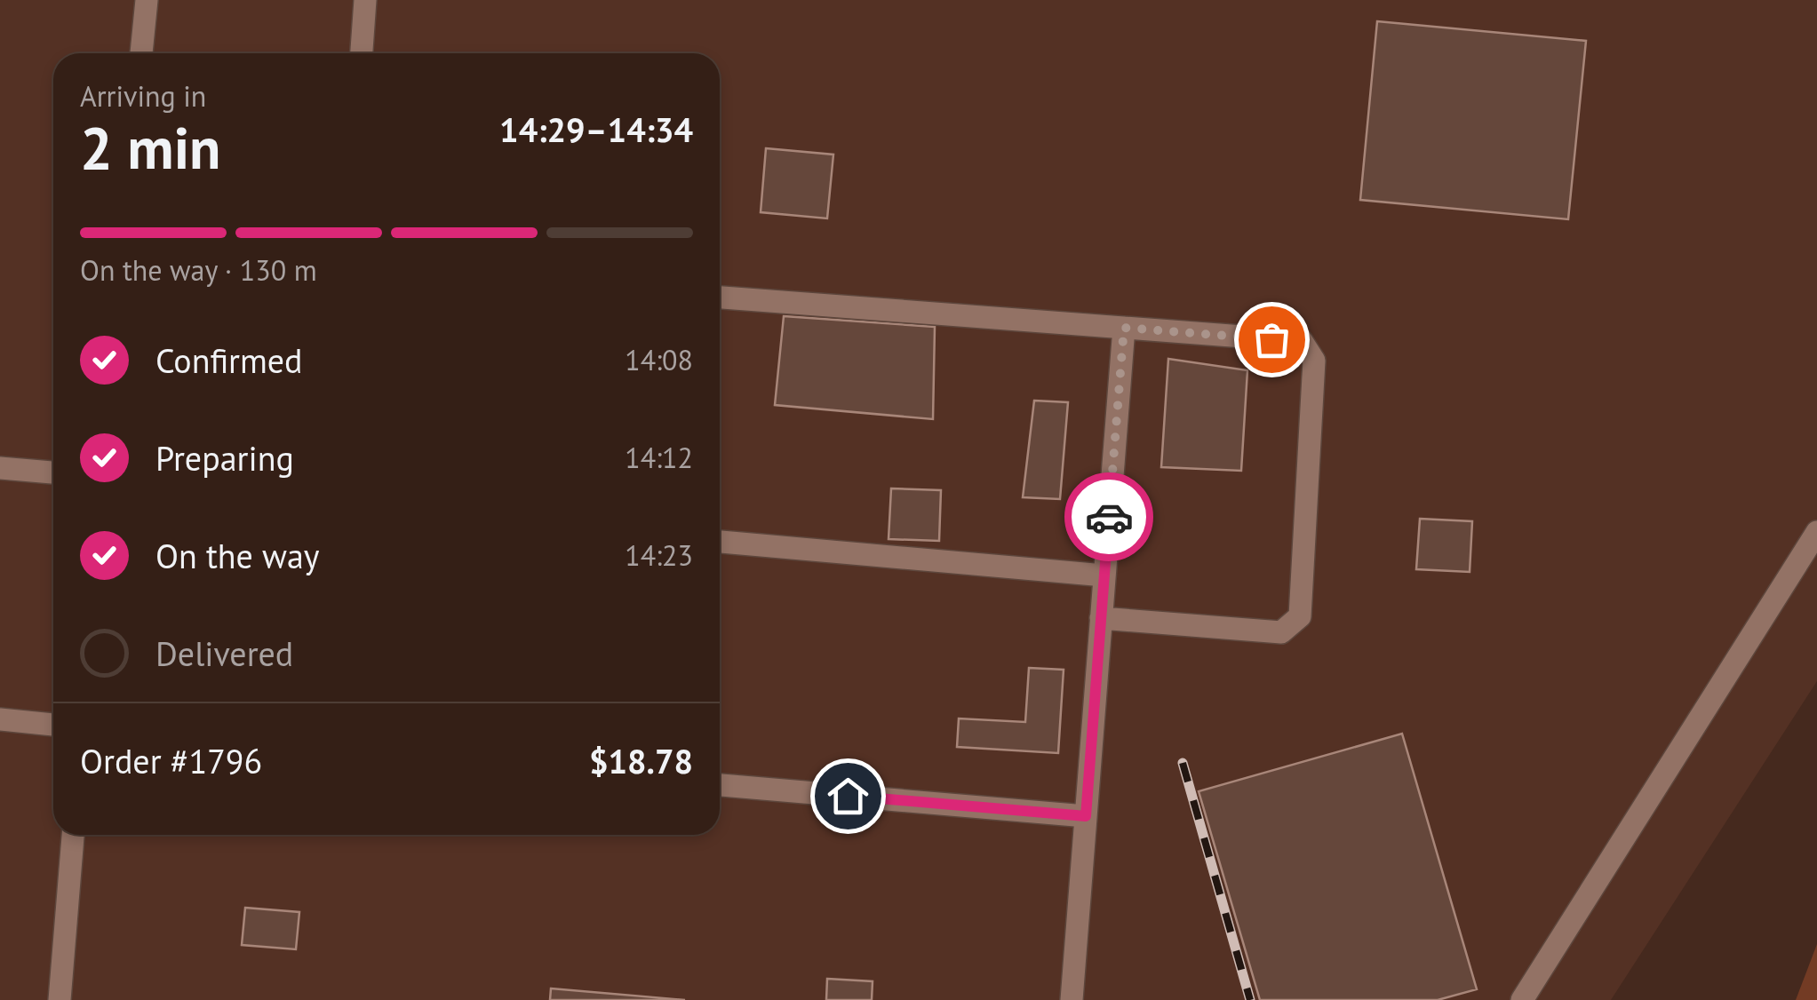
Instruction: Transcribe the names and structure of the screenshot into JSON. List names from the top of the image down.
{
  "page": {
    "heading": ["2 min", "Arriving in", "14:29–14:34"],
    "panel": ["Order #1796", "$18.78"],
    "bar": "On the way · 130 m",
    "list": [
      ["Confirmed", "14:08"],
      ["Preparing", "14:12"],
      ["On the way", "14:23"],
      "Delivered"
    ]
  }
}
